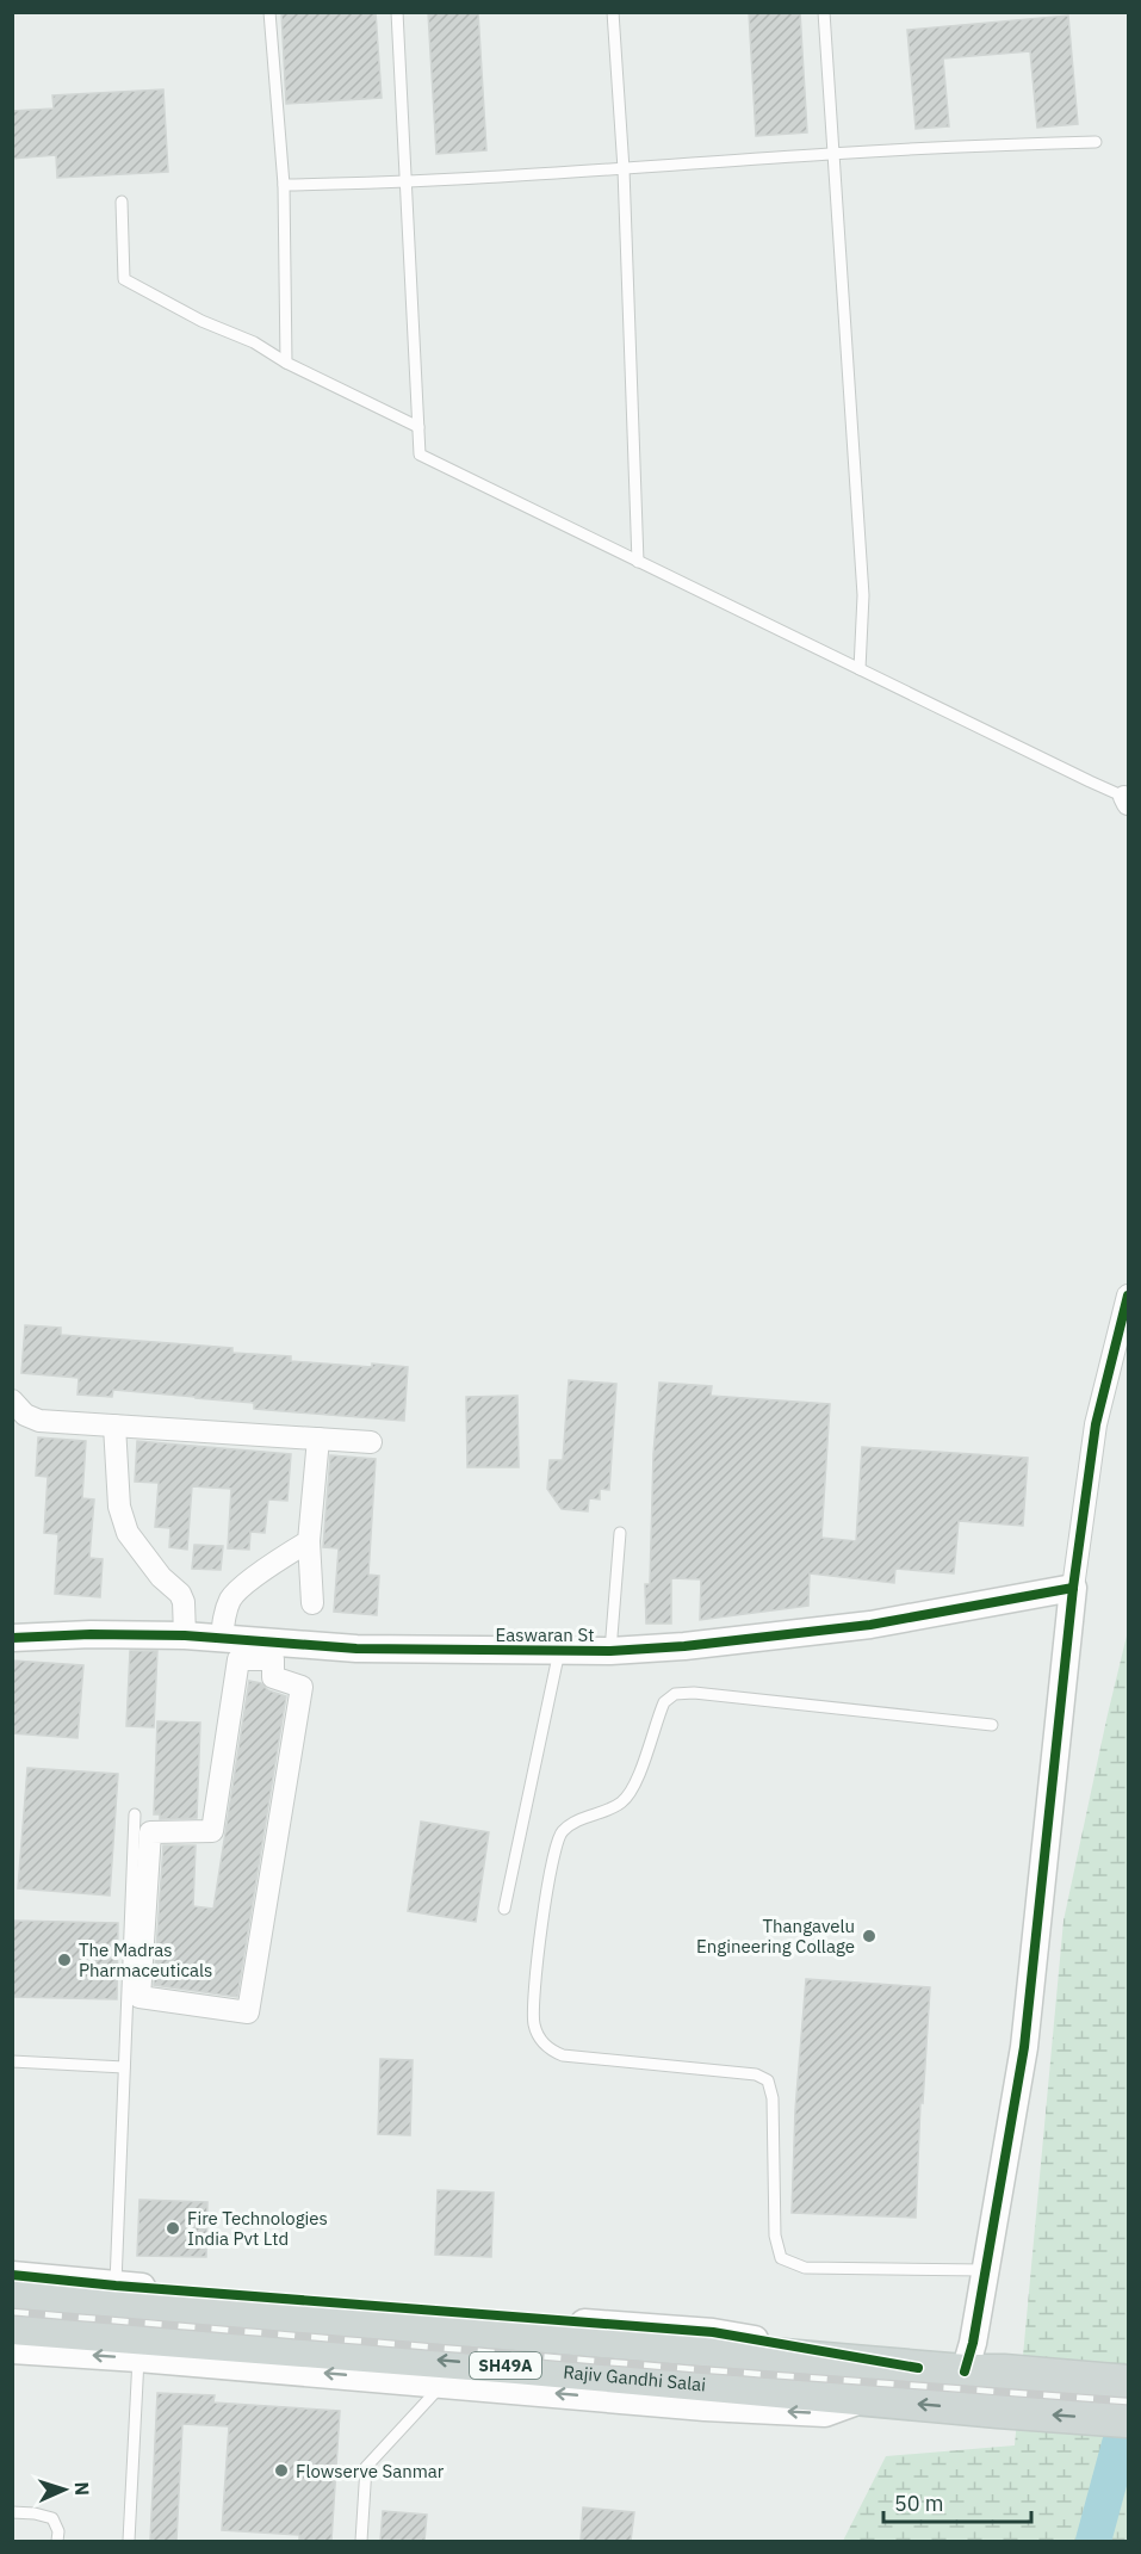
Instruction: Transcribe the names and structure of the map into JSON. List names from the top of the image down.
{
  "streets": {
    "main road": ["SH49A", "Rajiv Gandhi Salai"],
    "street": ["Easwaran St"]
  },
  "places": [
    "Thangavelu Engineering Collage",
    "The Madras Pharmaceuticals",
    "Fire Technologies India Pvt Ltd",
    "Flowserve Sanmar"
  ],
  "scale_bar": "50 m",
  "north": "right"
}
